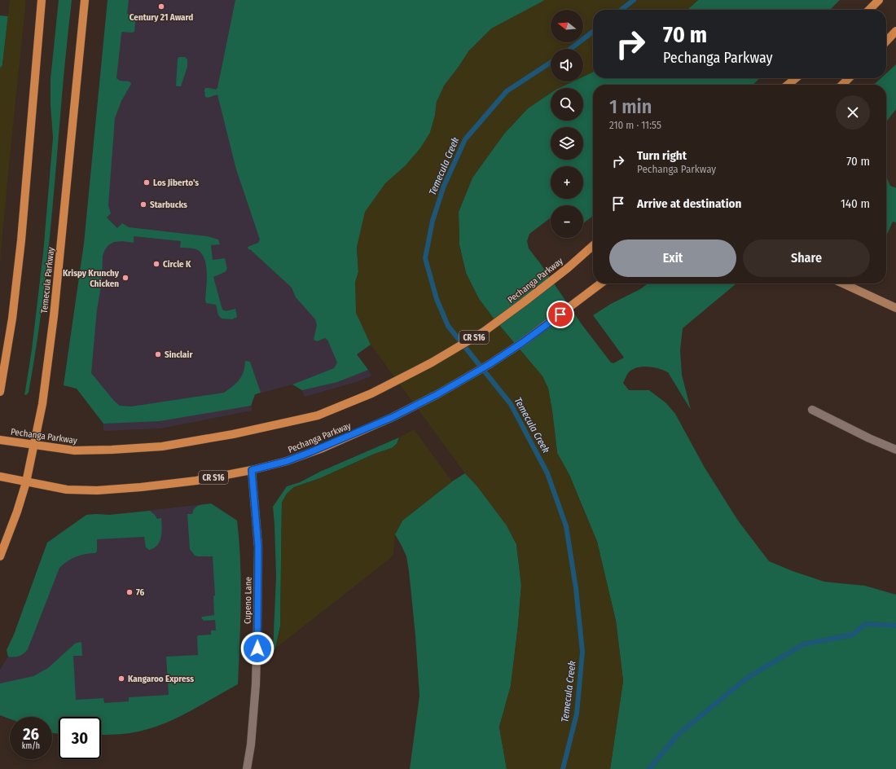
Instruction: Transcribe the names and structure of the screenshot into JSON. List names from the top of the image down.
{
  "streets": {
    "main road": ["Temecula Parkway", "Pechanga Parkway", "CR S16"],
    "street": ["Cupeno Lane"]
  },
  "crossings": [
    ["Temecula Parkway", "Pechanga Parkway"],
    ["Pechanga Parkway", "Cupeno Lane"]
  ],
  "water": ["Temecula Creek"],
  "places": [
    "Century 21 Award",
    "Los Jiberto's",
    "Starbucks",
    "Circle K",
    "Krispy Krunchy Chicken",
    "Sinclair",
    "76",
    "Kangaroo Express"
  ],
  "north": "left",
  "page": {
    "map_buttons": ["+", "−"],
    "turn": ["70 m", "Pechanga Parkway"],
    "heading": ["1 min", "210 m · 11:55"],
    "list": [
      {
        "name": "Turn right",
        "note": "Pechanga Parkway",
        "value": "70 m"
      },
      {
        "name": "Arrive at destination",
        "value": "140 m"
      }
    ],
    "buttons": ["Exit", "Share"],
    "speed": "26 km/h",
    "limit": "30"
  }
}
